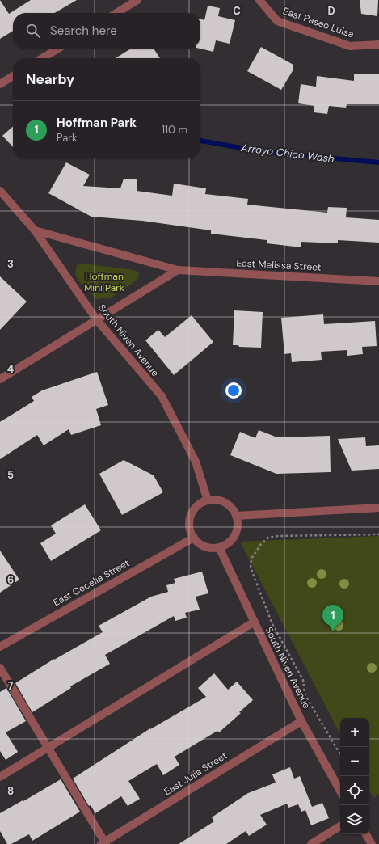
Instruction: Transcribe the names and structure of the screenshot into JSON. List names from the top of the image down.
{
  "streets": {
    "street": [
      "East Paseo Luisa",
      "East Melissa Street",
      "South Niven Avenue",
      "East Cecelia Street",
      "East Julia Street"
    ]
  },
  "crossings": [
    ["East Melissa Street", "South Niven Avenue"],
    ["South Niven Avenue", "East Cecelia Street"],
    ["South Niven Avenue", "East Julia Street"]
  ],
  "water": ["Arroyo Chico Wash"],
  "parks": ["Hoffman Mini Park"],
  "page": {
    "search": "Search here",
    "heading": "Nearby",
    "list": [
      {
        "mark": "1",
        "name": "Hoffman Park",
        "note": "Park",
        "value": "110 m"
      }
    ],
    "pins": "1",
    "map_buttons": ["+", "−"]
  },
  "grid": {
    "columns": ["C", "D"],
    "rows": [
      "3",
      "4",
      "5",
      "6",
      "7",
      "8"
    ]
  }
}
